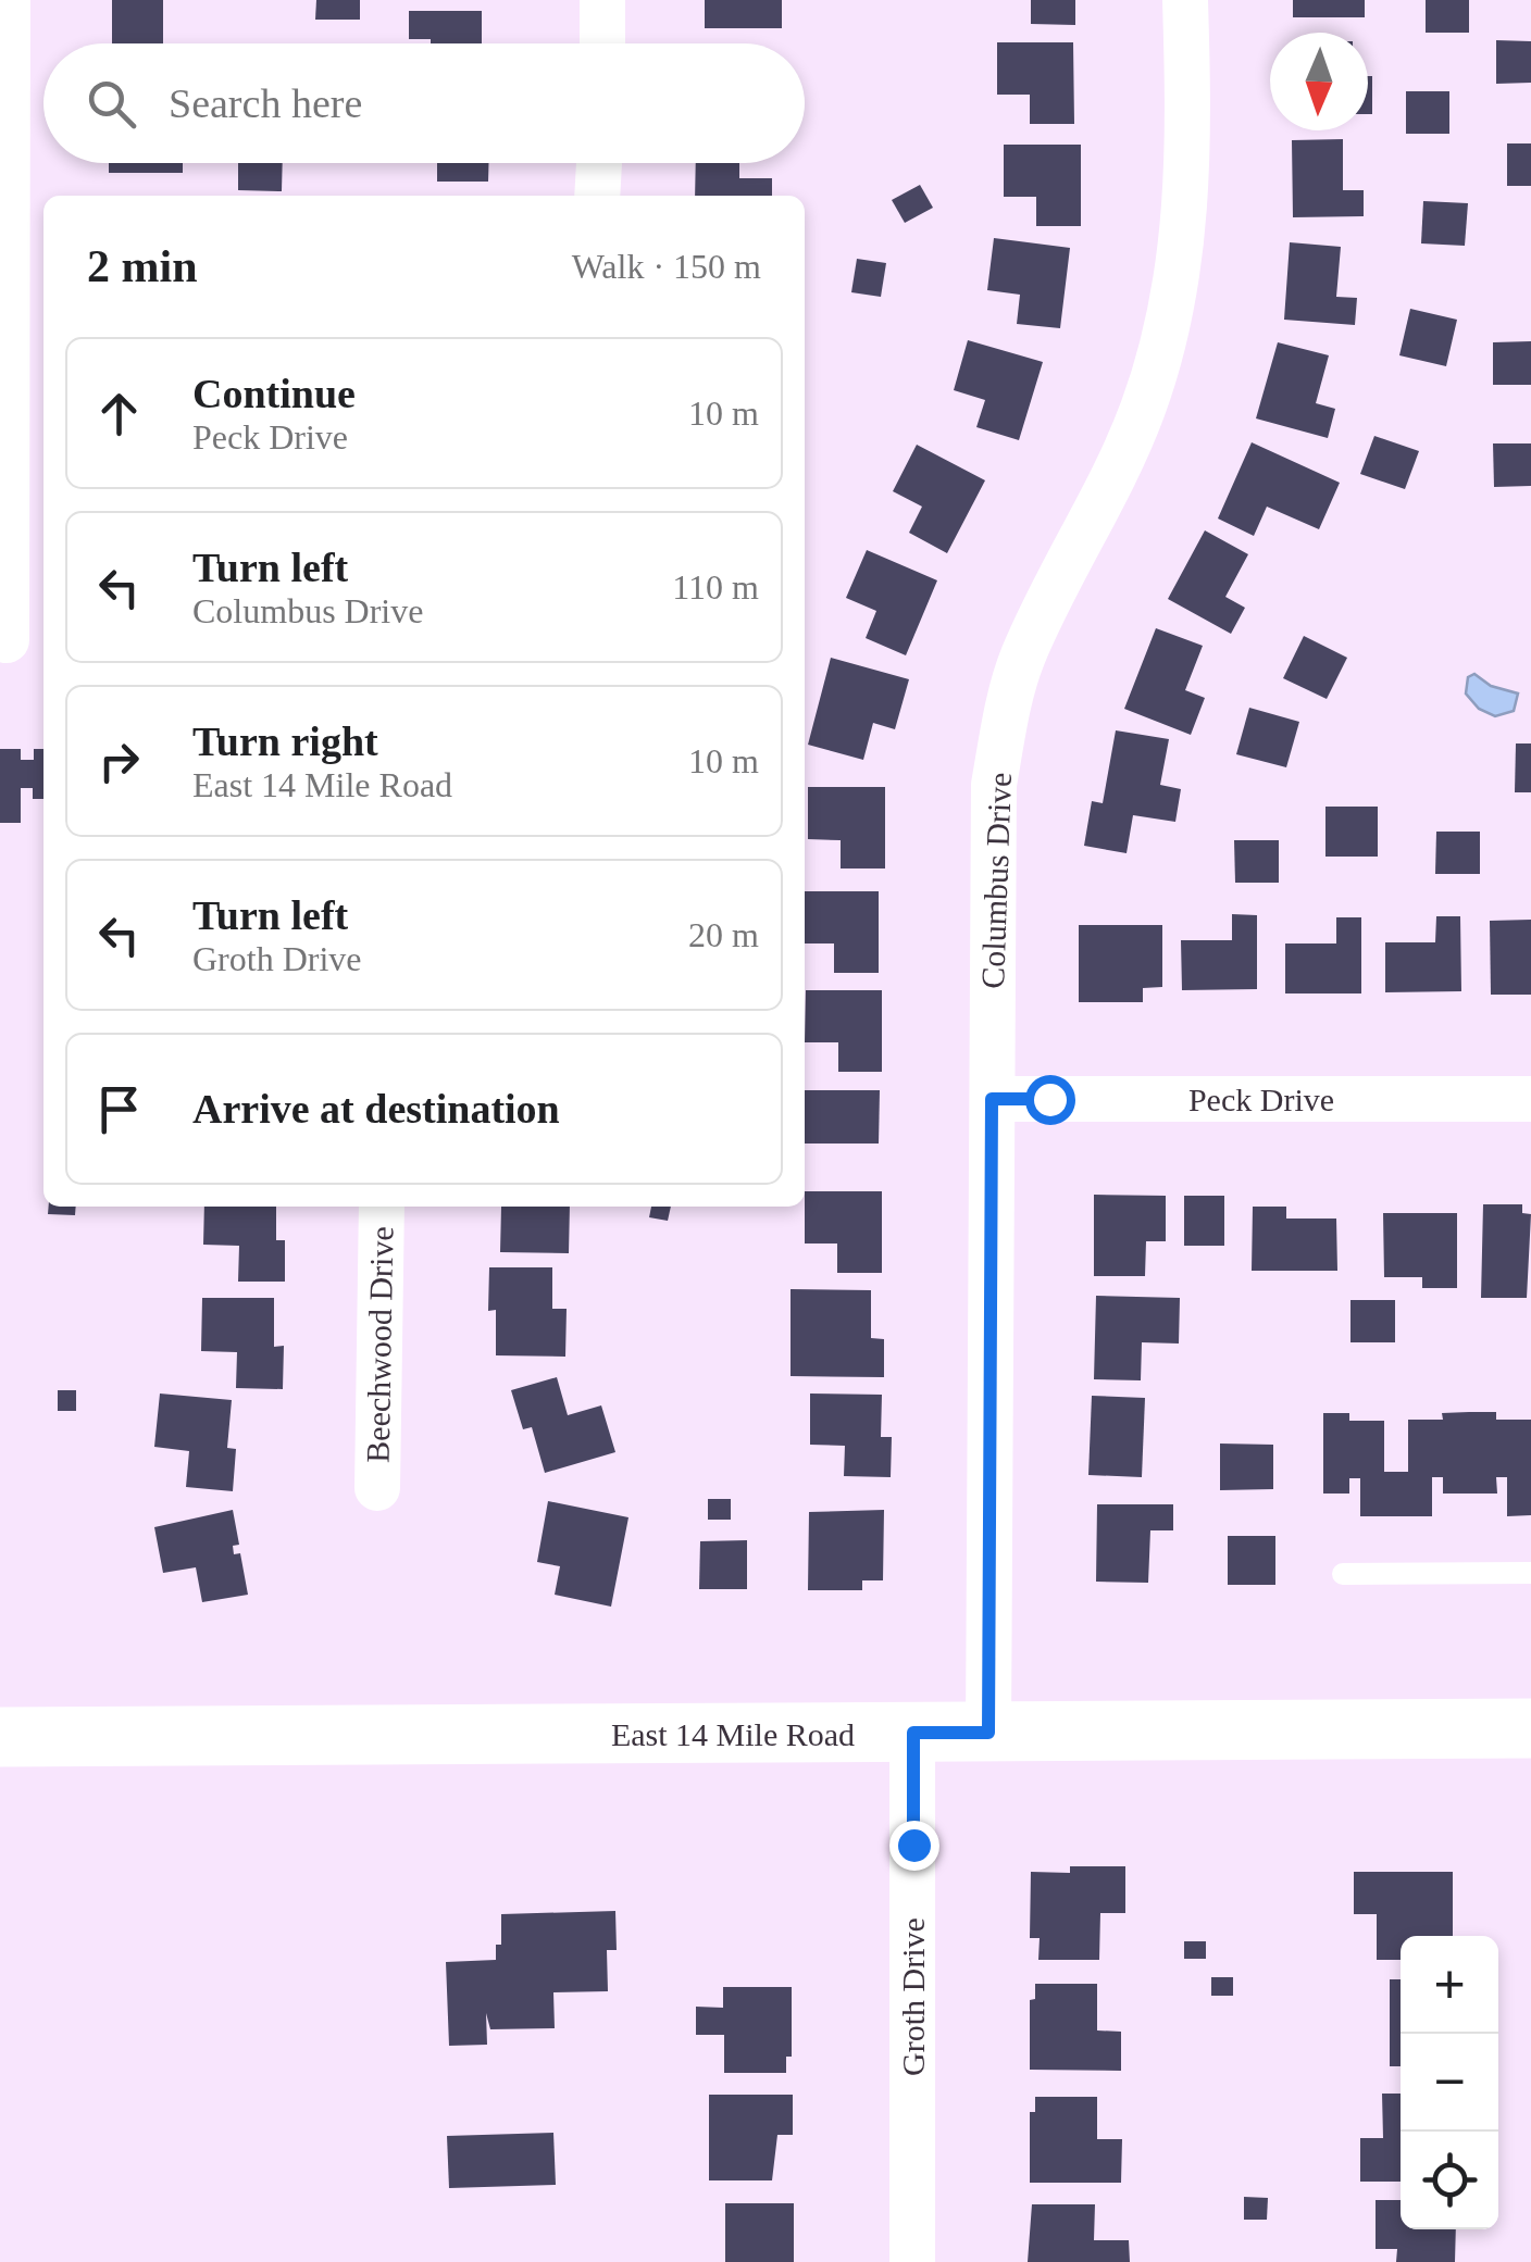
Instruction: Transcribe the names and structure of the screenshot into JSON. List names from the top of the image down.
{
  "streets": {
    "main road": ["East 14 Mile Road"],
    "street": [
      "Columbus Drive",
      "Peck Drive",
      "Beechwood Drive",
      "Groth Drive"
    ]
  },
  "crossings": [
    ["Columbus Drive", "Peck Drive"],
    ["Columbus Drive", "East 14 Mile Road"],
    ["East 14 Mile Road", "Groth Drive"]
  ],
  "north": "bottom",
  "page": {
    "search": "Search here",
    "heading": ["2 min", "Walk · 150 m"],
    "list": [
      ["Continue", "Peck Drive", "10 m"],
      ["Turn left", "Columbus Drive", "110 m"],
      ["Turn right", "East 14 Mile Road", "10 m"],
      ["Turn left", "Groth Drive", "20 m"],
      "Arrive at destination"
    ],
    "map_buttons": ["+", "−"]
  }
}
